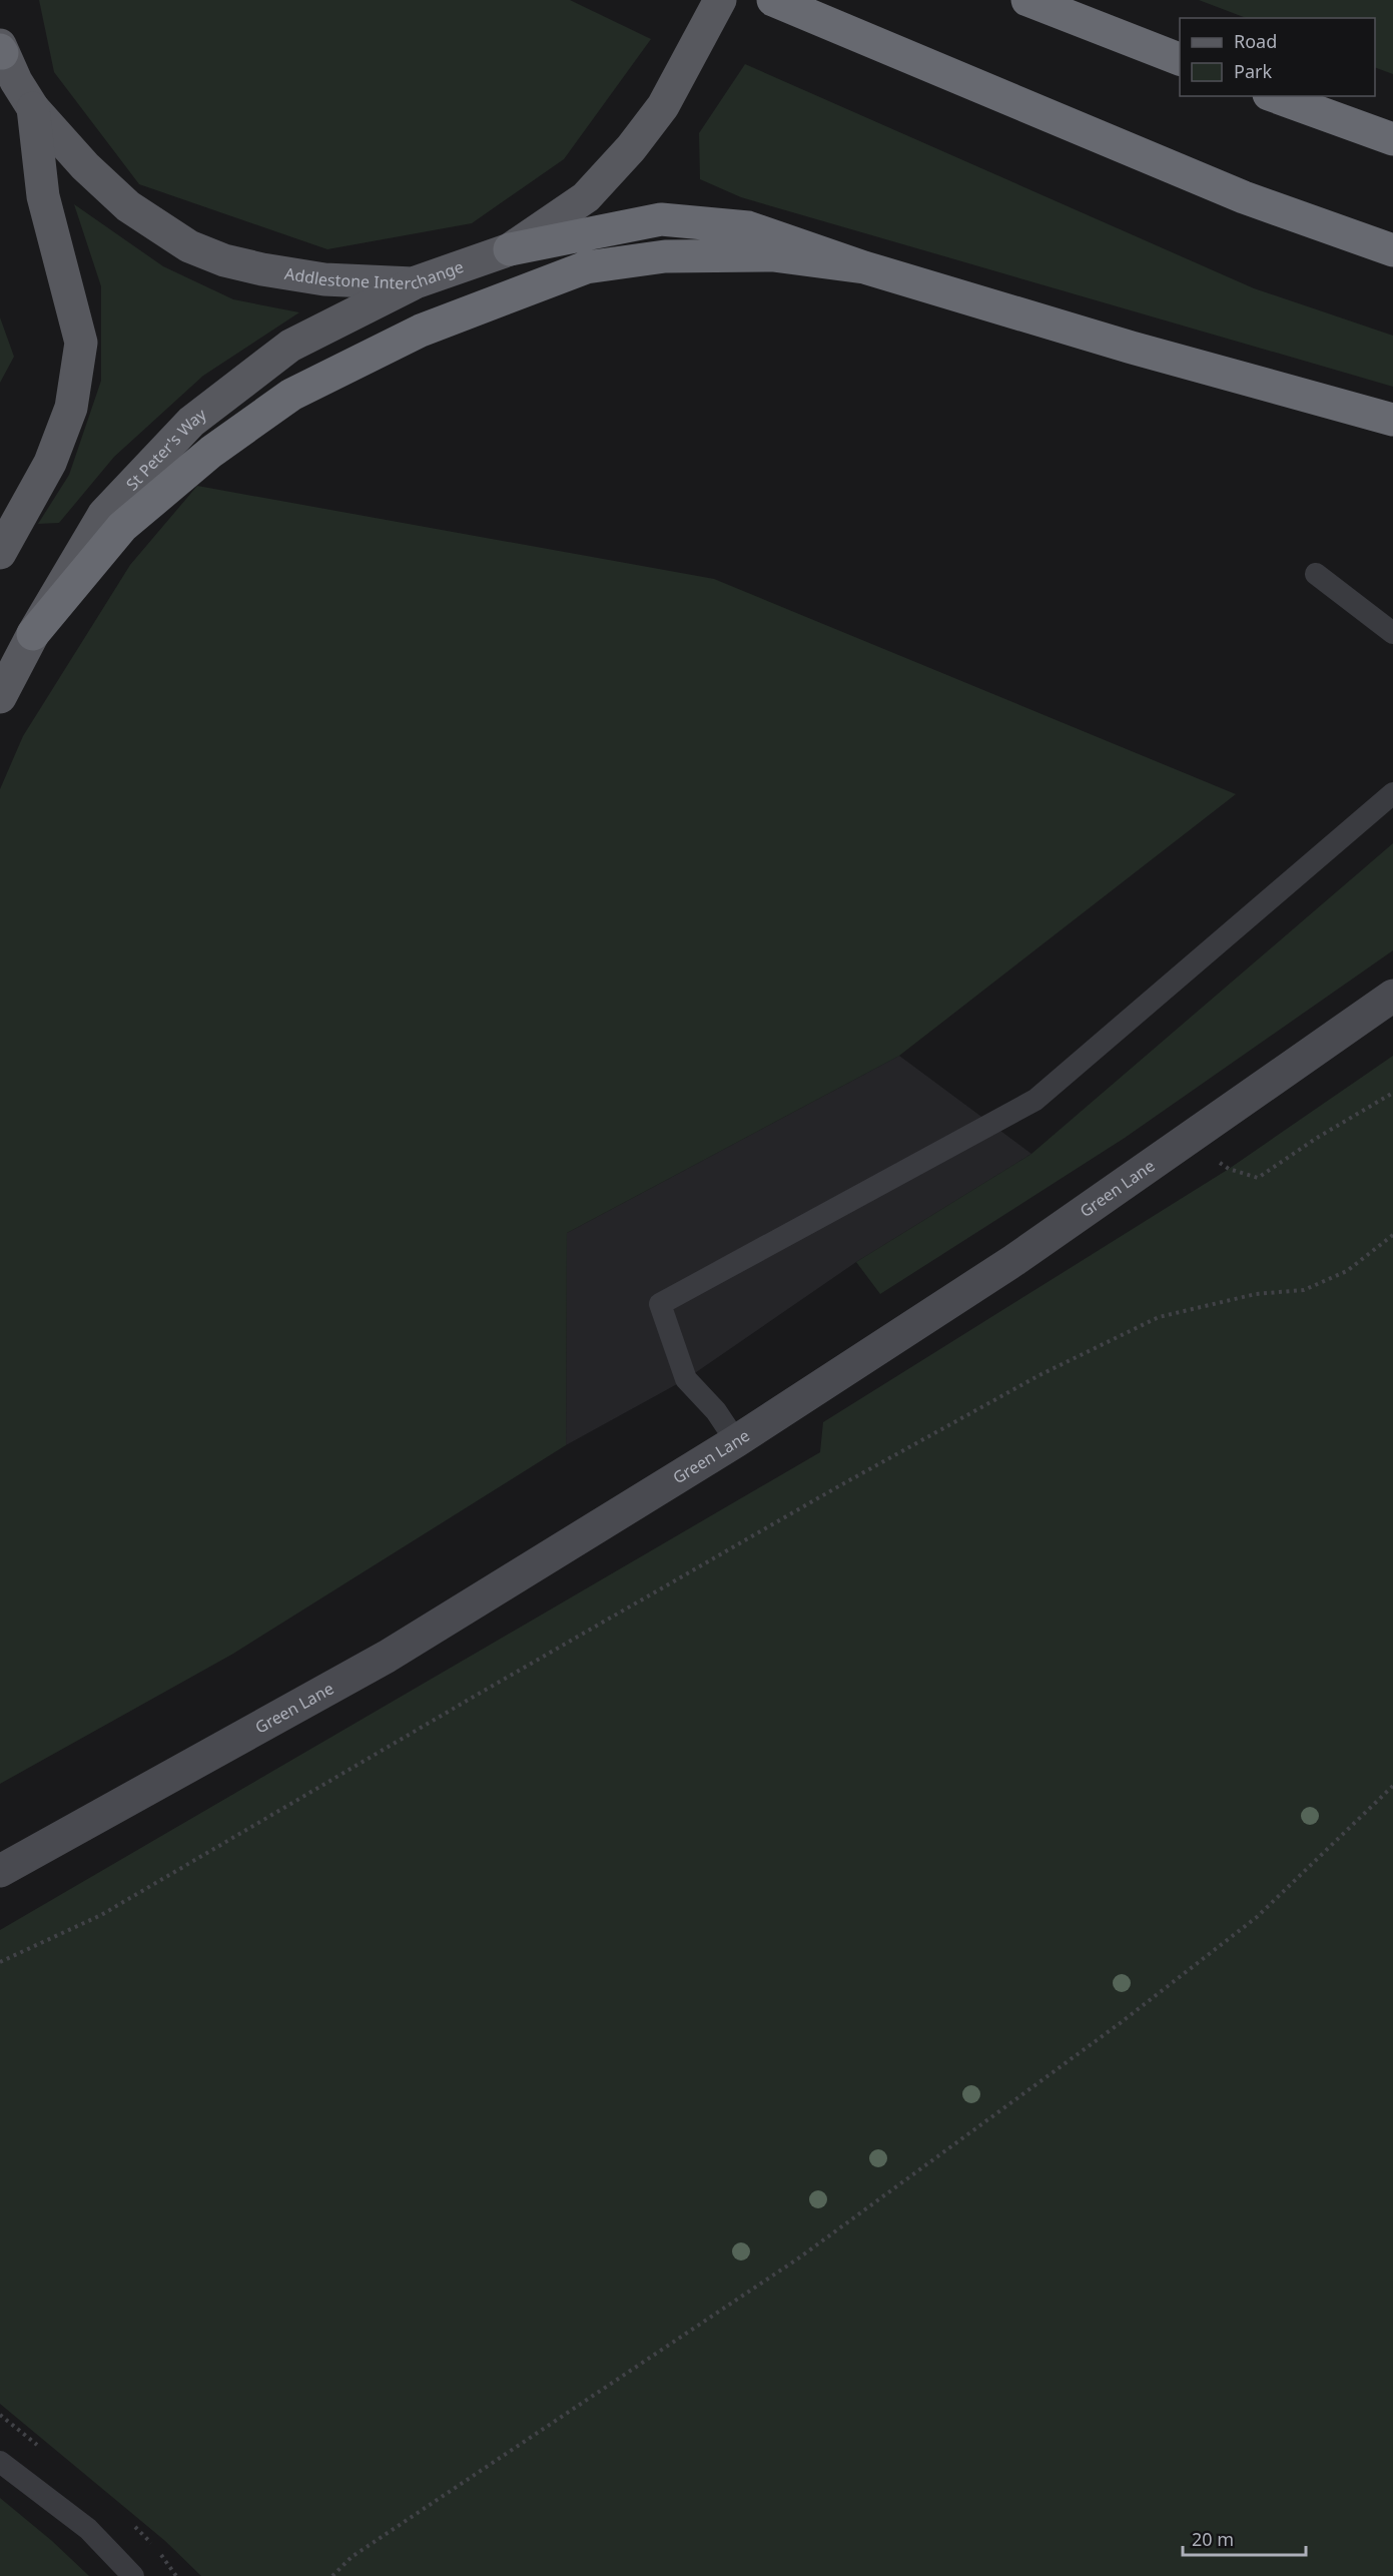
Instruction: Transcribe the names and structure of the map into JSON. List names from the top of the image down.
{
  "streets": {
    "main road": ["Addlestone Interchange", "St Peter's Way"],
    "street": ["Green Lane"]
  },
  "crossings": [
    ["Addlestone Interchange", "St Peter's Way"]
  ],
  "legend": ["Road", "Park"],
  "scale_bar": "20 m"
}
